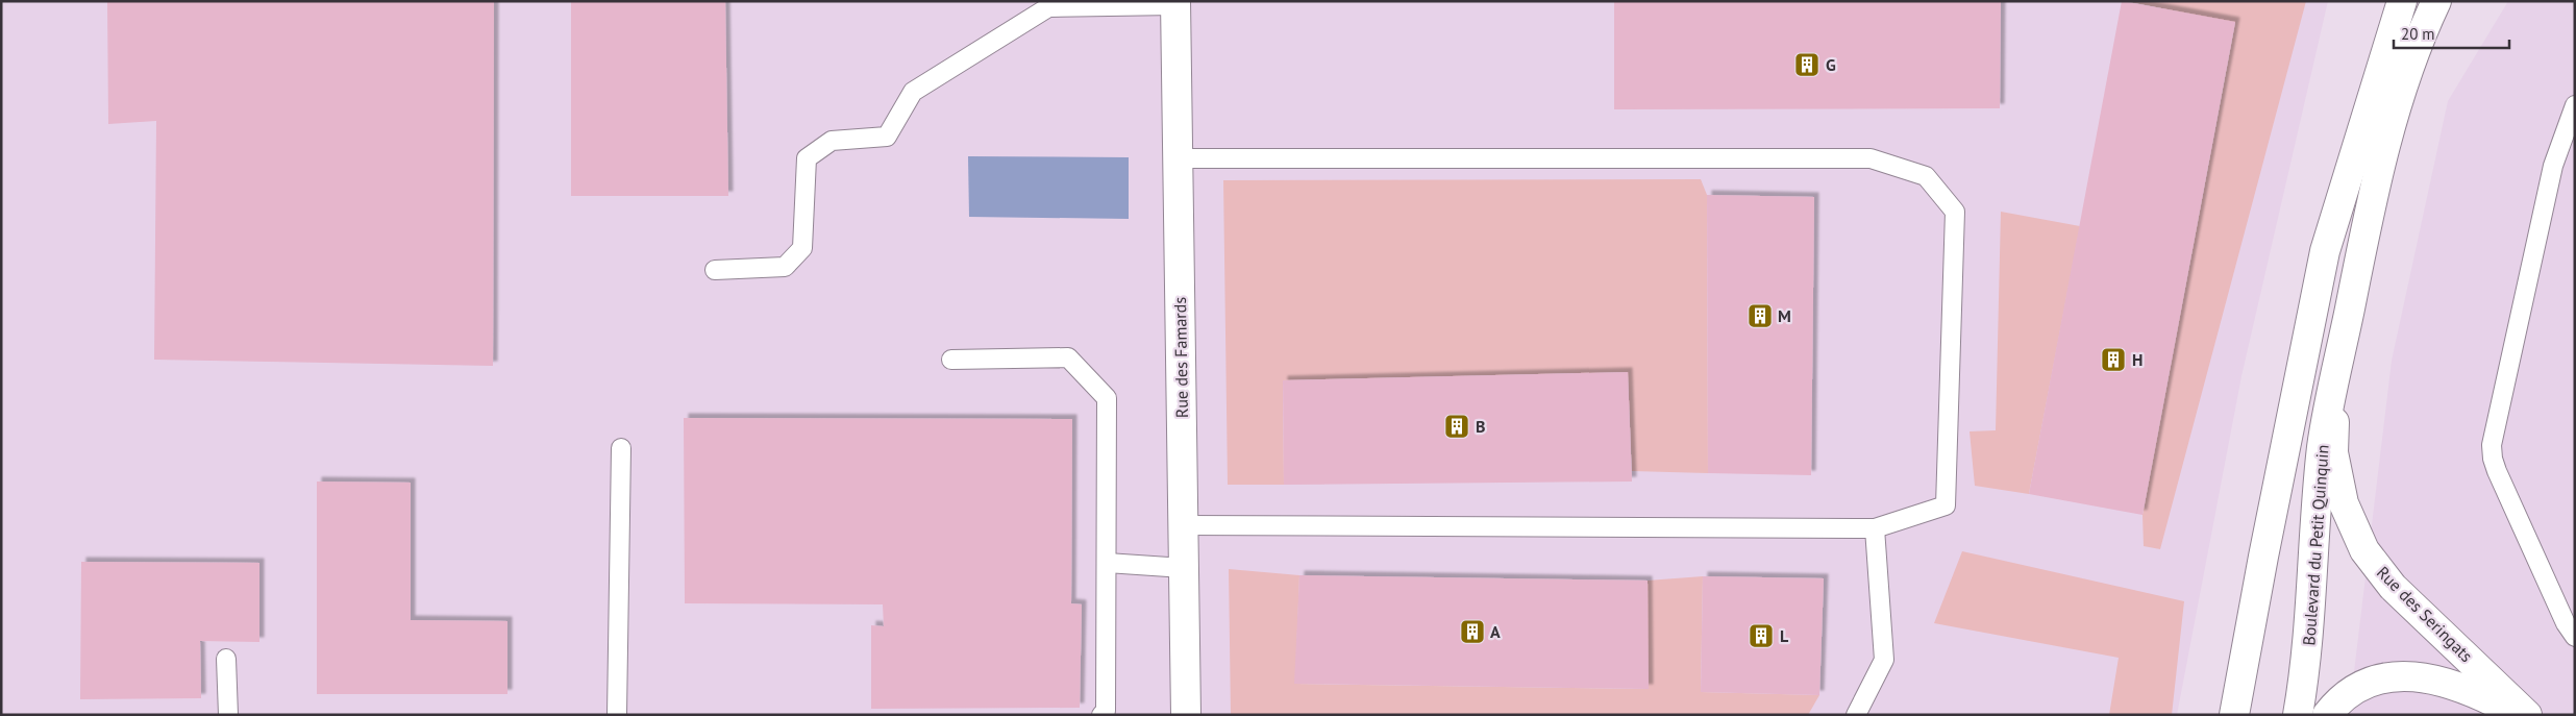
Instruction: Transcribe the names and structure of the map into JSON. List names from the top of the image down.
{
  "streets": {
    "main road": ["Rue des Famards", "Boulevard du Petit Quinquin", "Rue des Seringats"]
  },
  "crossings": [
    ["Boulevard du Petit Quinquin", "Rue des Seringats"]
  ],
  "places": {
    "building": [
      "G",
      "M",
      "H",
      "B",
      "A",
      "L"
    ]
  },
  "scale_bar": "20 m"
}
